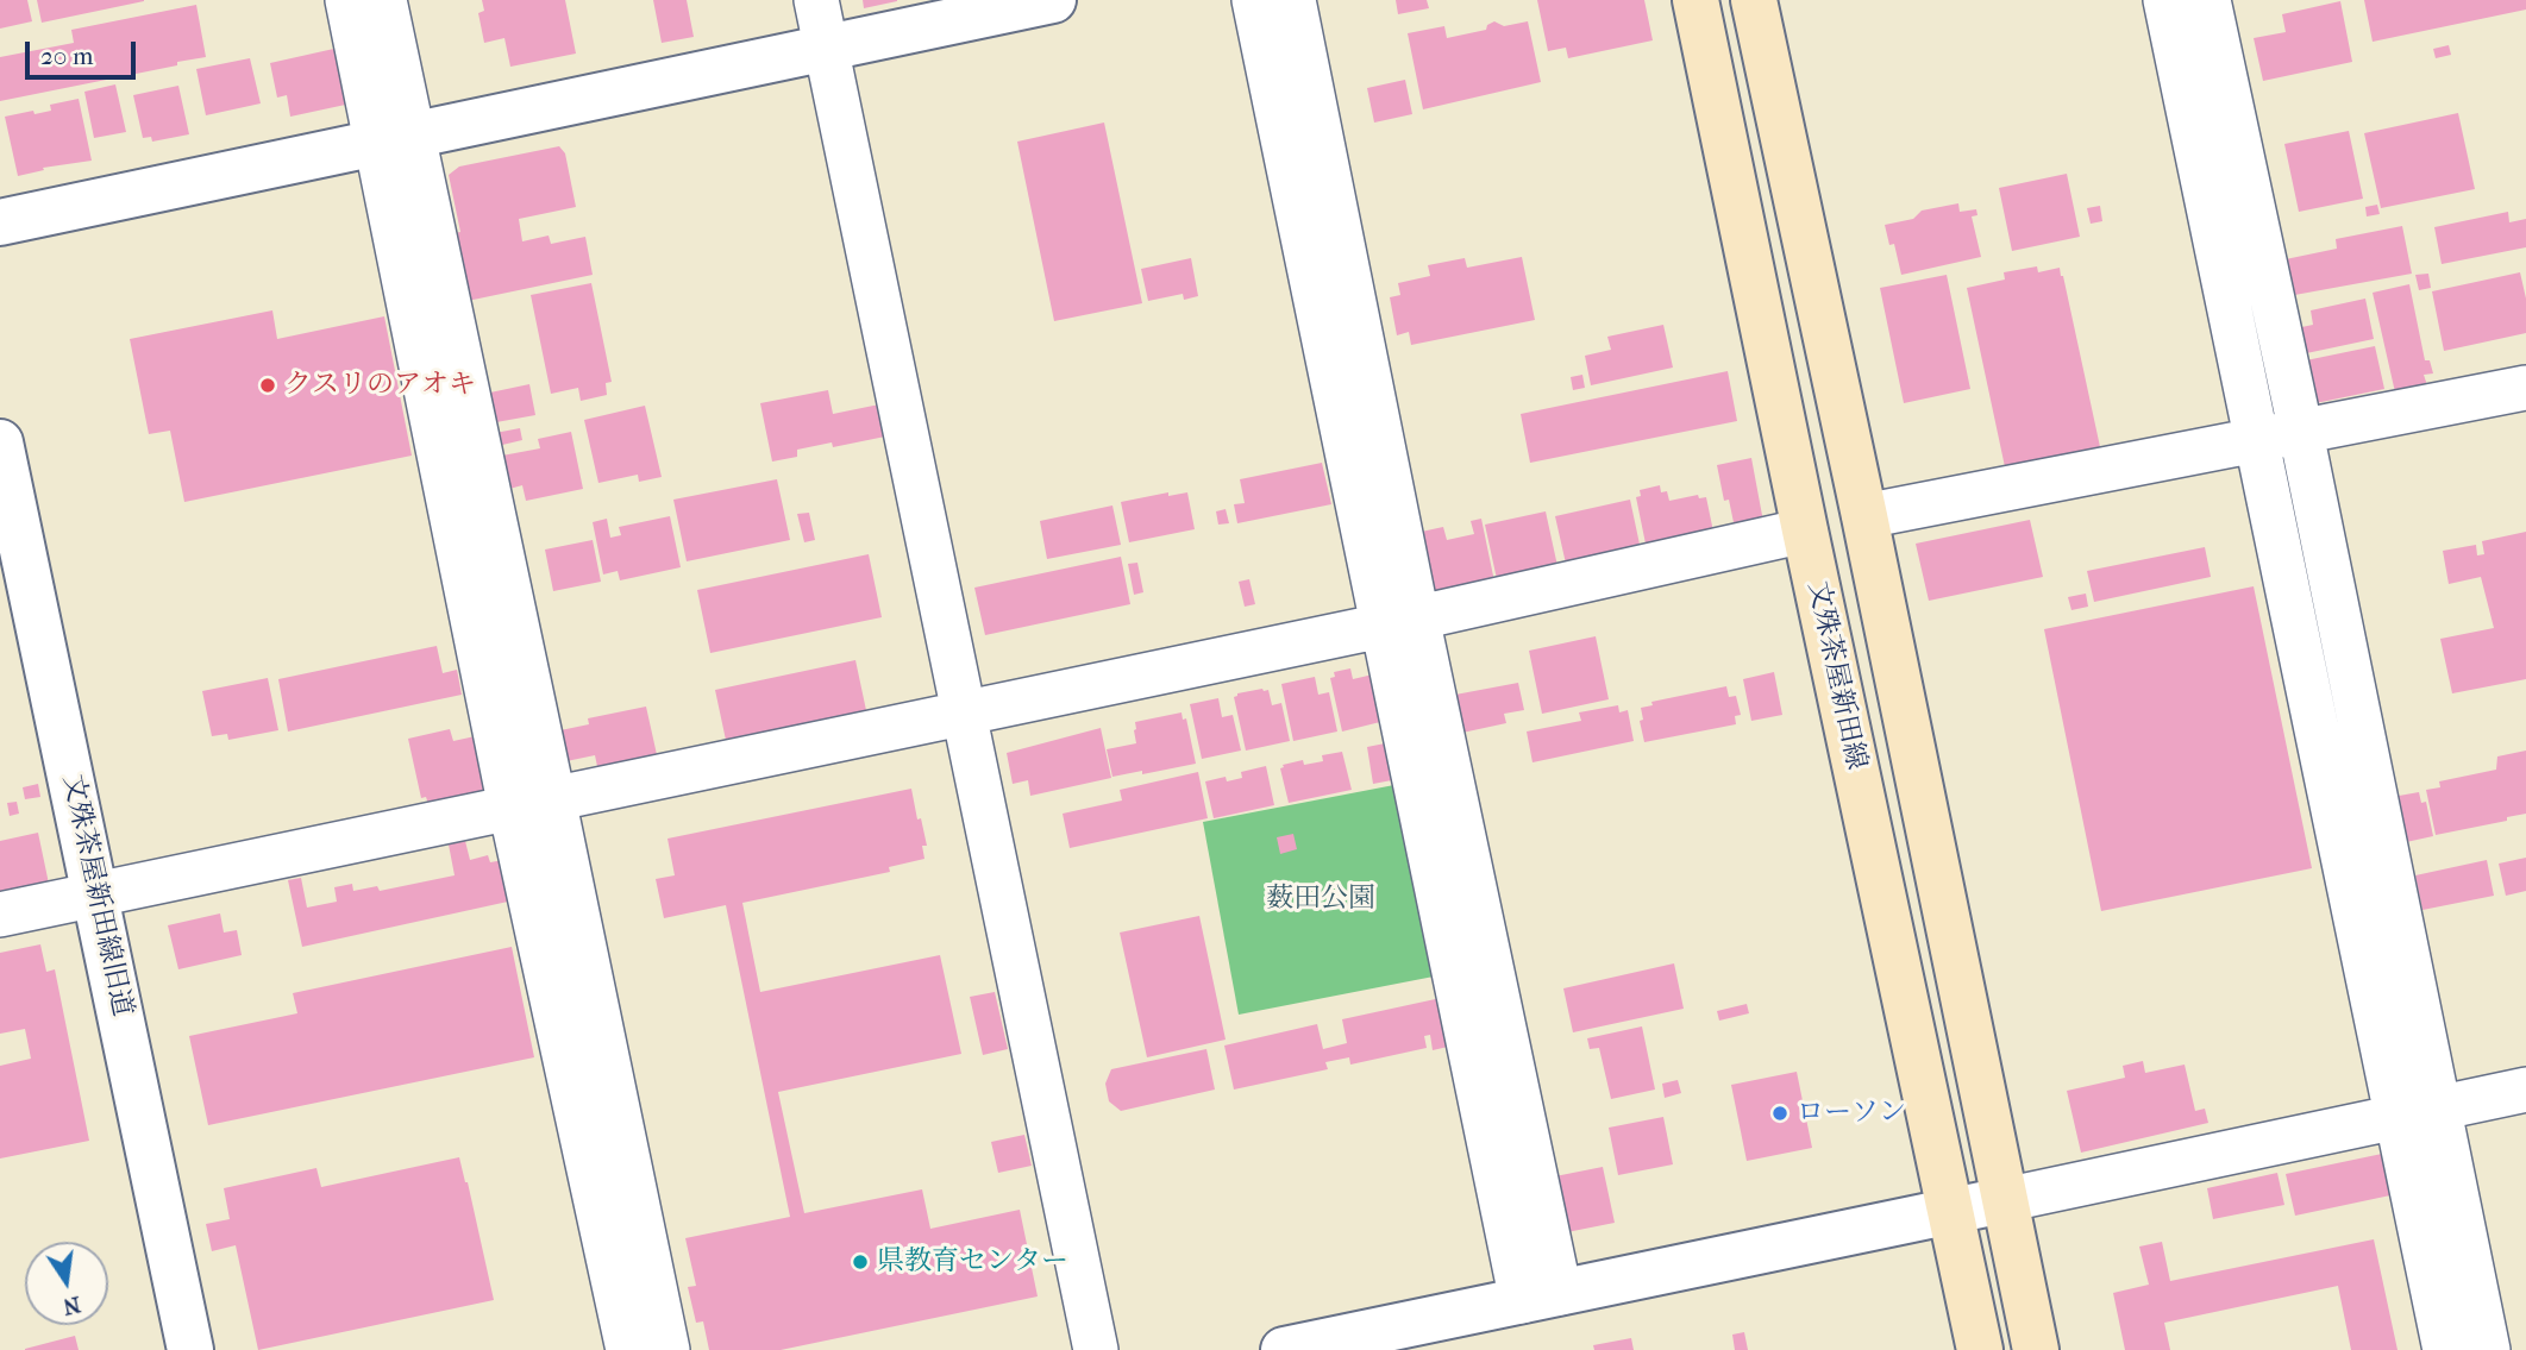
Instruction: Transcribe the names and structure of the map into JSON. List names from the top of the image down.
{
  "streets": {
    "main road": ["文殊茶屋新田線"],
    "street": ["文殊茶屋新田線旧道"]
  },
  "parks": ["薮田公園"],
  "places": ["クスリのアオキ", "ローソン", "県教育センター"],
  "scale_bar": "20 m",
  "north": "bottom"
}
